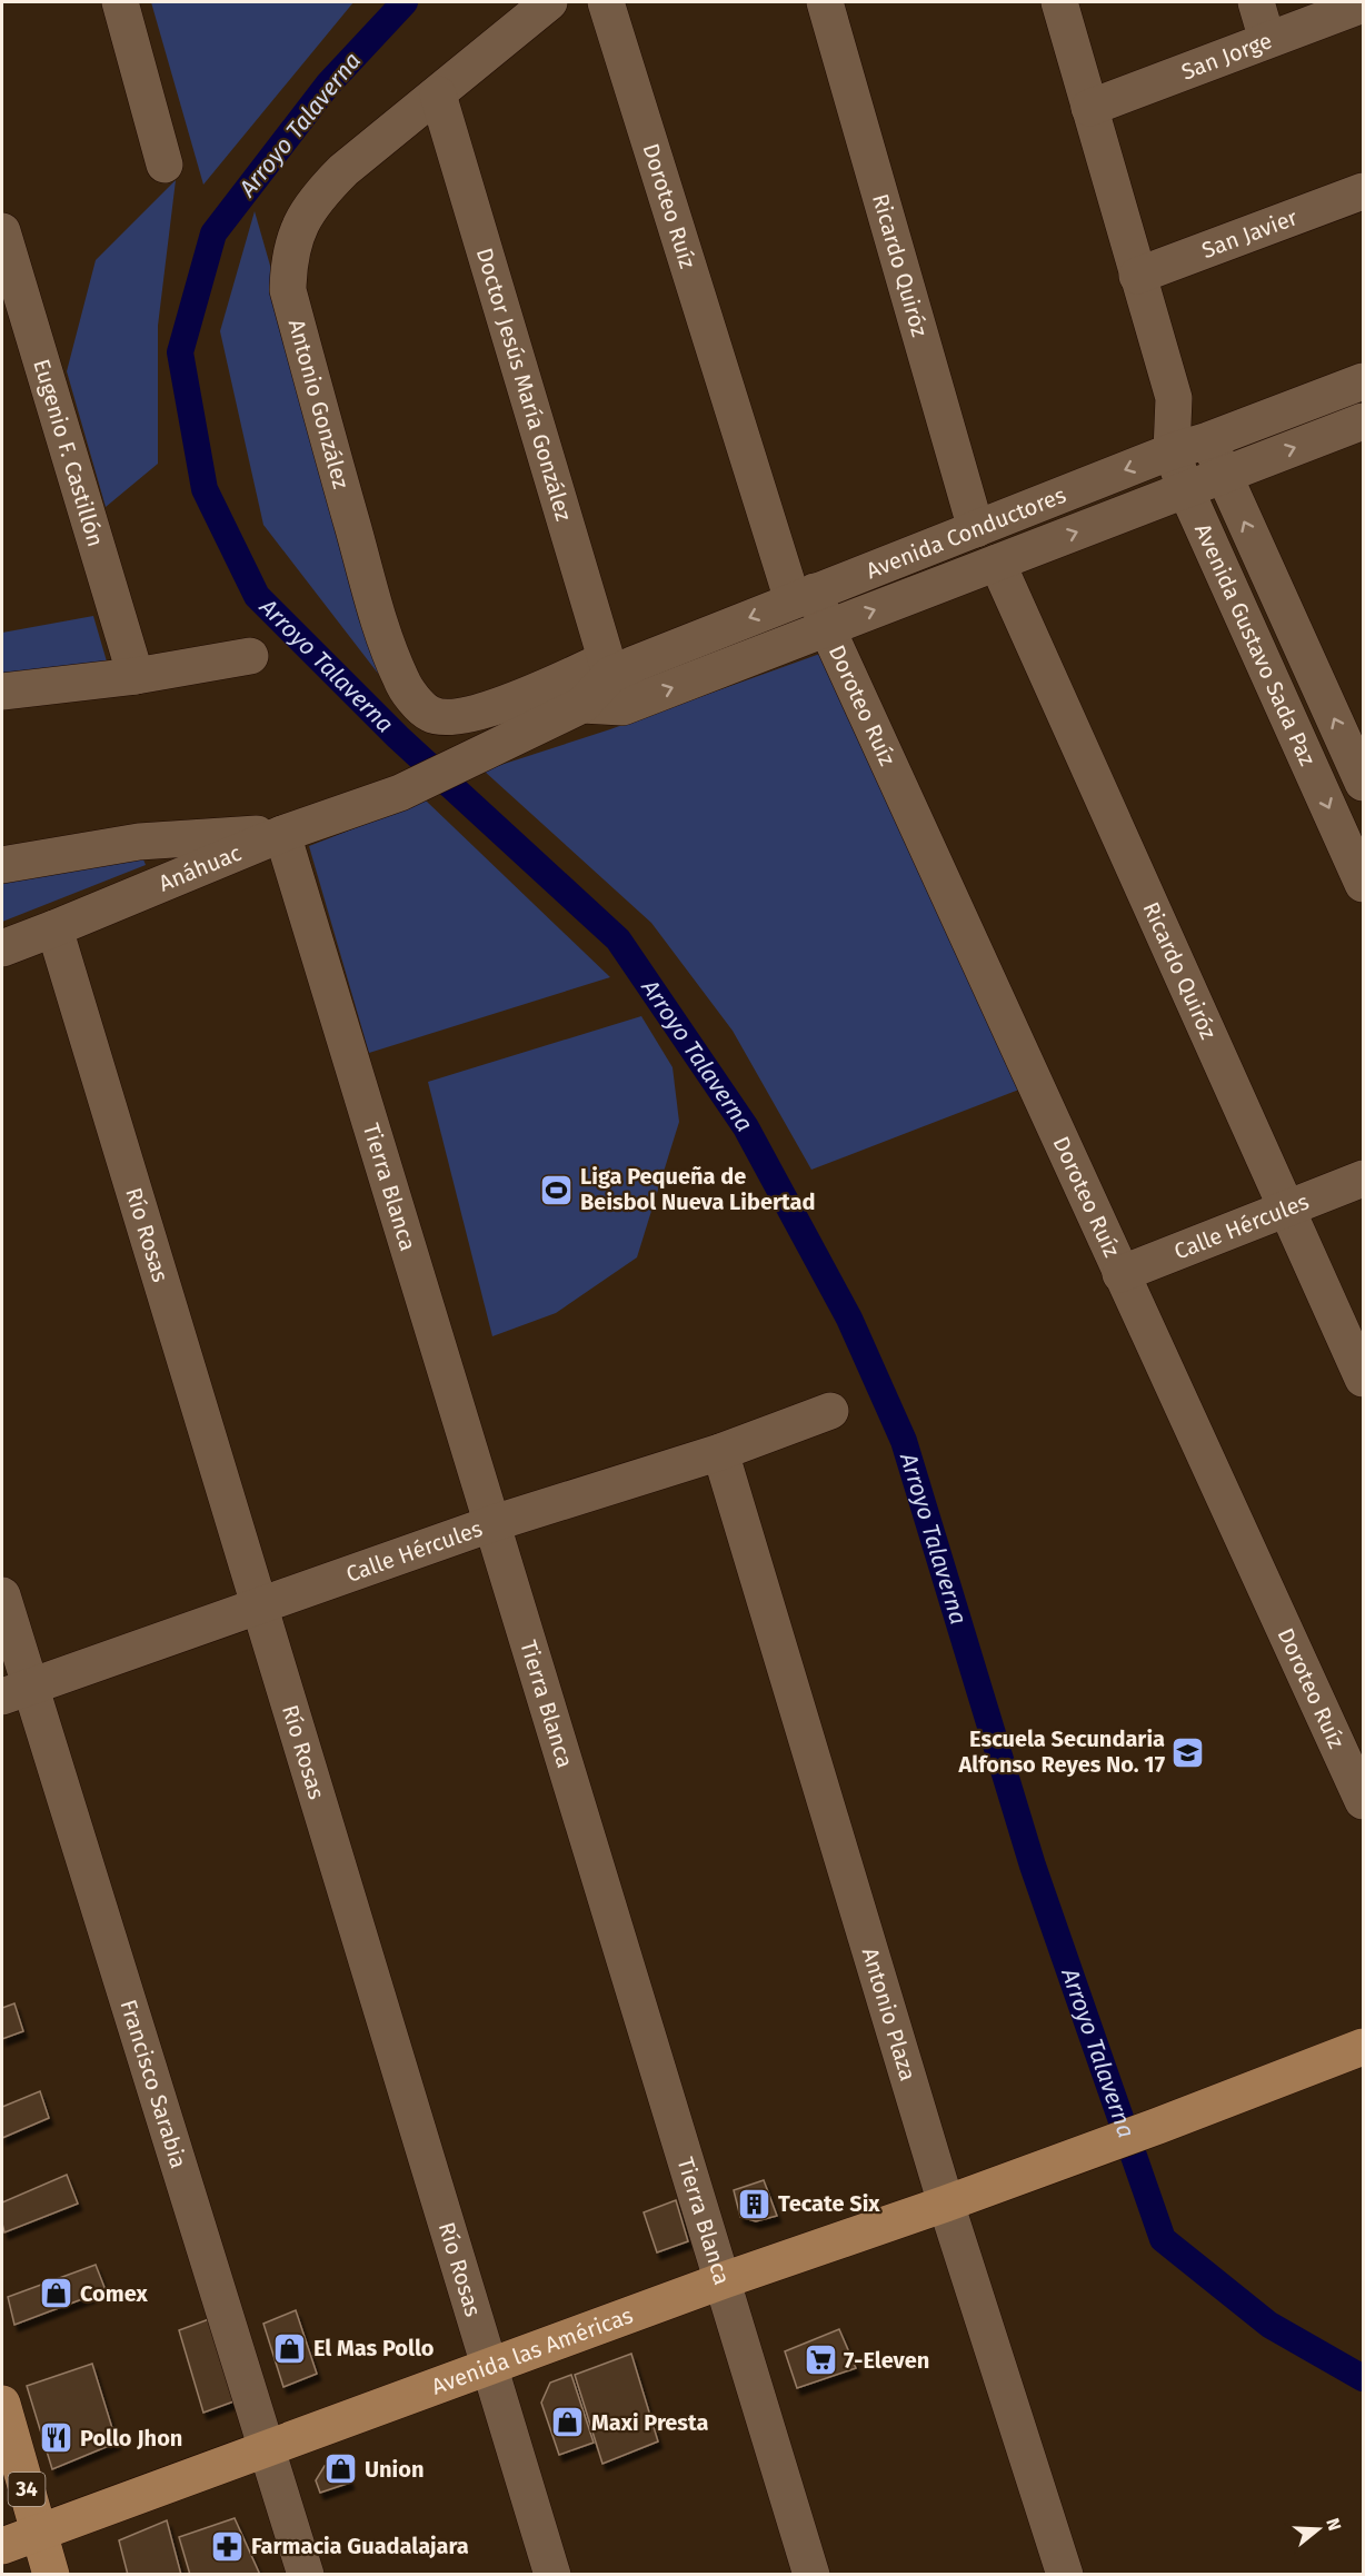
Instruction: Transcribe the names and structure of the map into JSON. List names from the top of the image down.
{
  "streets": {
    "main road": ["Avenida las Américas", "34"],
    "street": [
      "San Jorge",
      "Doroteo Ruíz",
      "San Javier",
      "Ricardo Quiróz",
      "Doctor Jesús María González",
      "Antonio González",
      "Eugenio F. Castillón",
      "Avenida Conductores",
      "Avenida Gustavo Sada Paz",
      "Anáhuac",
      "Tierra Blanca",
      "Calle Hércules",
      "Río Rosas",
      "Antonio Plaza",
      "Francisco Sarabia"
    ]
  },
  "crossings": [
    ["San Jorge", "Avenida Gustavo Sada Paz"],
    ["Doroteo Ruíz", "Avenida Conductores"],
    ["Doroteo Ruíz", "Calle Hércules"],
    ["San Javier", "Avenida Gustavo Sada Paz"],
    ["Ricardo Quiróz", "Avenida Conductores"],
    ["Ricardo Quiróz", "Calle Hércules"],
    ["Doctor Jesús María González", "Antonio González"],
    ["Doctor Jesús María González", "Avenida Conductores"],
    ["Antonio González", "Avenida Conductores"],
    ["Avenida Conductores", "Avenida Gustavo Sada Paz"],
    ["Avenida Conductores", "Anáhuac"],
    ["Anáhuac", "Tierra Blanca"],
    ["Anáhuac", "Río Rosas"],
    ["Tierra Blanca", "Calle Hércules"],
    ["Tierra Blanca", "Avenida las Américas"],
    ["Calle Hércules", "Río Rosas"],
    ["Calle Hércules", "Antonio Plaza"],
    ["Calle Hércules", "Francisco Sarabia"],
    ["Río Rosas", "Avenida las Américas"],
    ["Antonio Plaza", "Avenida las Américas"],
    ["Francisco Sarabia", "Avenida las Américas"],
    ["Avenida las Américas", "34"]
  ],
  "water": ["Arroyo Talaverna"],
  "places": {
    "sports": ["Liga Pequeña de Beisbol Nueva Libertad"],
    "school or university": ["Escuela Secundaria Alfonso Reyes No. 17"],
    "building": ["Tecate Six"],
    "shop": [
      "Comex",
      "El Mas Pollo",
      "Maxi Presta",
      "Union"
    ],
    "supermarket": ["7-Eleven"],
    "restaurant": ["Pollo Jhon"],
    "pharmacy": ["Farmacia Guadalajara"]
  },
  "north": "right"
}
